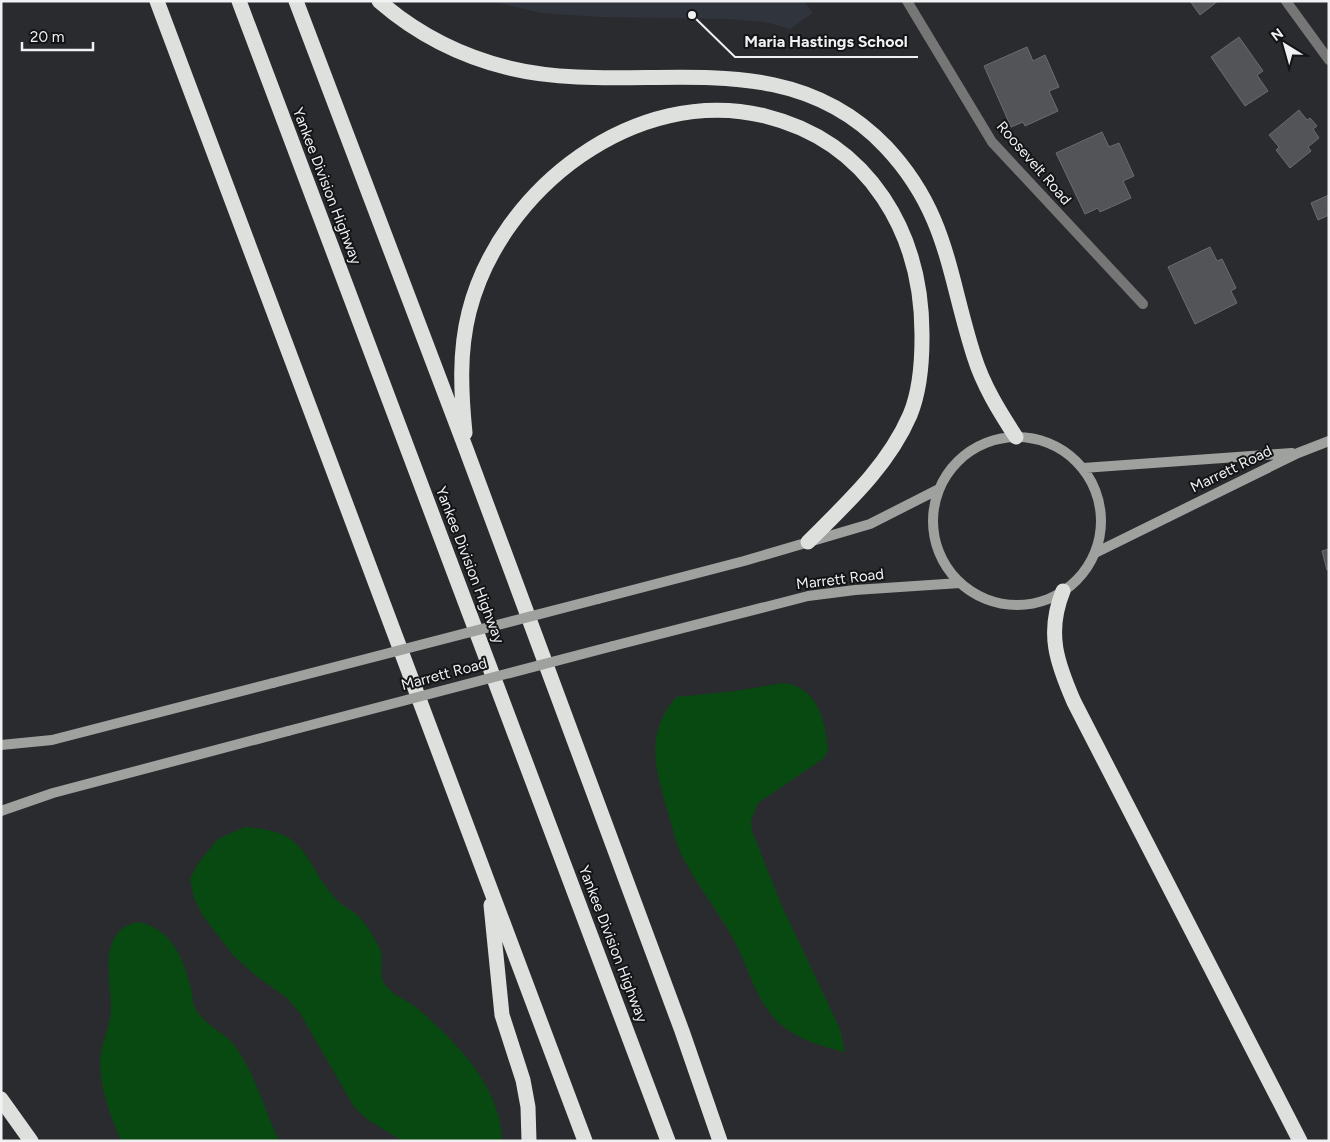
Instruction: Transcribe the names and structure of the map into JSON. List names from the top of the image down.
{
  "streets": {
    "highway": ["Yankee Division Highway"],
    "main road": ["Marrett Road"],
    "street": ["Roosevelt Road"]
  },
  "places": ["Maria Hastings School"],
  "scale_bar": "20 m",
  "north": "top left"
}
